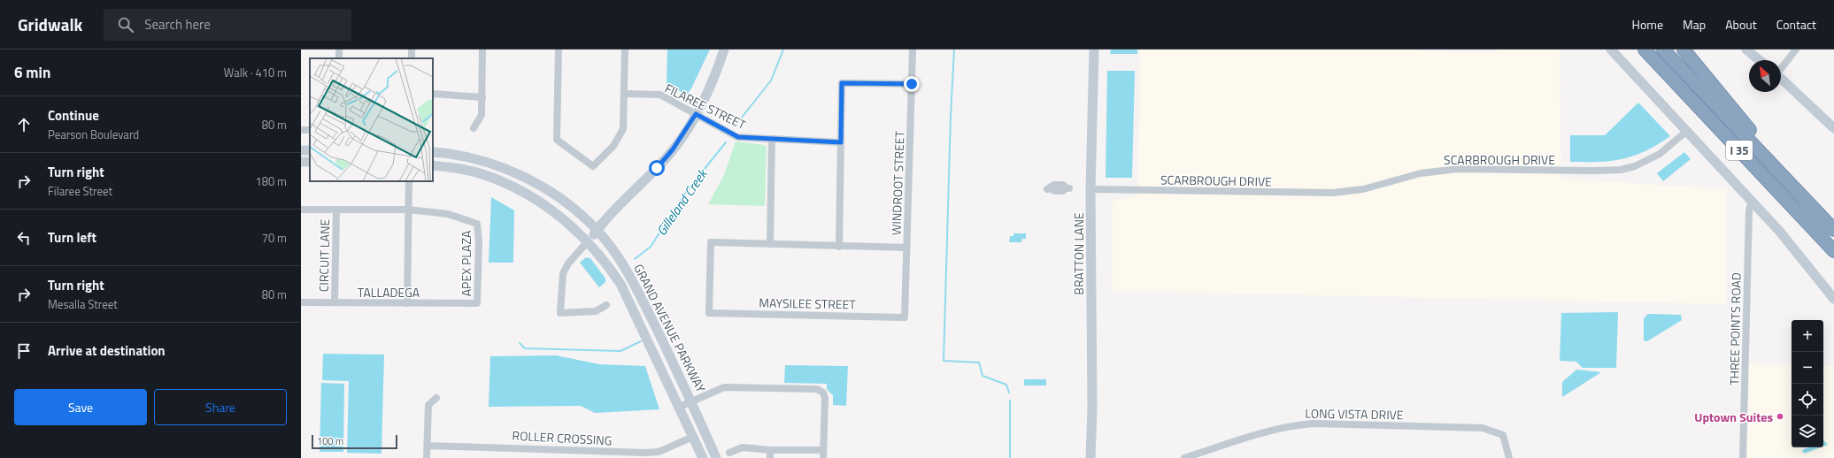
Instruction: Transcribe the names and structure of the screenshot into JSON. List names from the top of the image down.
{
  "streets": {
    "highway": ["I 35"],
    "street": [
      "FILAREE STREET",
      "SCARBROUGH DRIVE",
      "WINDROOT STREET",
      "BRATTON LANE",
      "CIRCUIT LANE",
      "APEX PLAZA",
      "TALLADEGA",
      "MAYSILEE STREET",
      "GRAND AVENUE PARKWAY",
      "THREE POINTS ROAD",
      "LONG VISTA DRIVE",
      "ROLLER CROSSING"
    ]
  },
  "crossings": [
    ["SCARBROUGH DRIVE", "BRATTON LANE"],
    ["WINDROOT STREET", "MAYSILEE STREET"],
    ["CIRCUIT LANE", "TALLADEGA"],
    ["APEX PLAZA", "TALLADEGA"],
    ["GRAND AVENUE PARKWAY", "ROLLER CROSSING"]
  ],
  "water": ["Gilleland Creek"],
  "places": ["Uptown Suites"],
  "scale_bar": "100 m",
  "north": "top left",
  "page": {
    "header": "Gridwalk",
    "search": "Search here",
    "nav": [
      "Home",
      "Map",
      "About",
      "Contact"
    ],
    "heading": ["6 min", "Walk · 410 m"],
    "list": [
      ["Continue", "Pearson Boulevard", "80 m"],
      ["Turn right", "Filaree Street", "180 m"],
      ["Turn left", "70 m"],
      ["Turn right", "Mesalla Street", "80 m"],
      "Arrive at destination"
    ],
    "map_buttons": ["+", "−"],
    "buttons": ["Save", "Share"],
    "scale": "100 m"
  }
}
